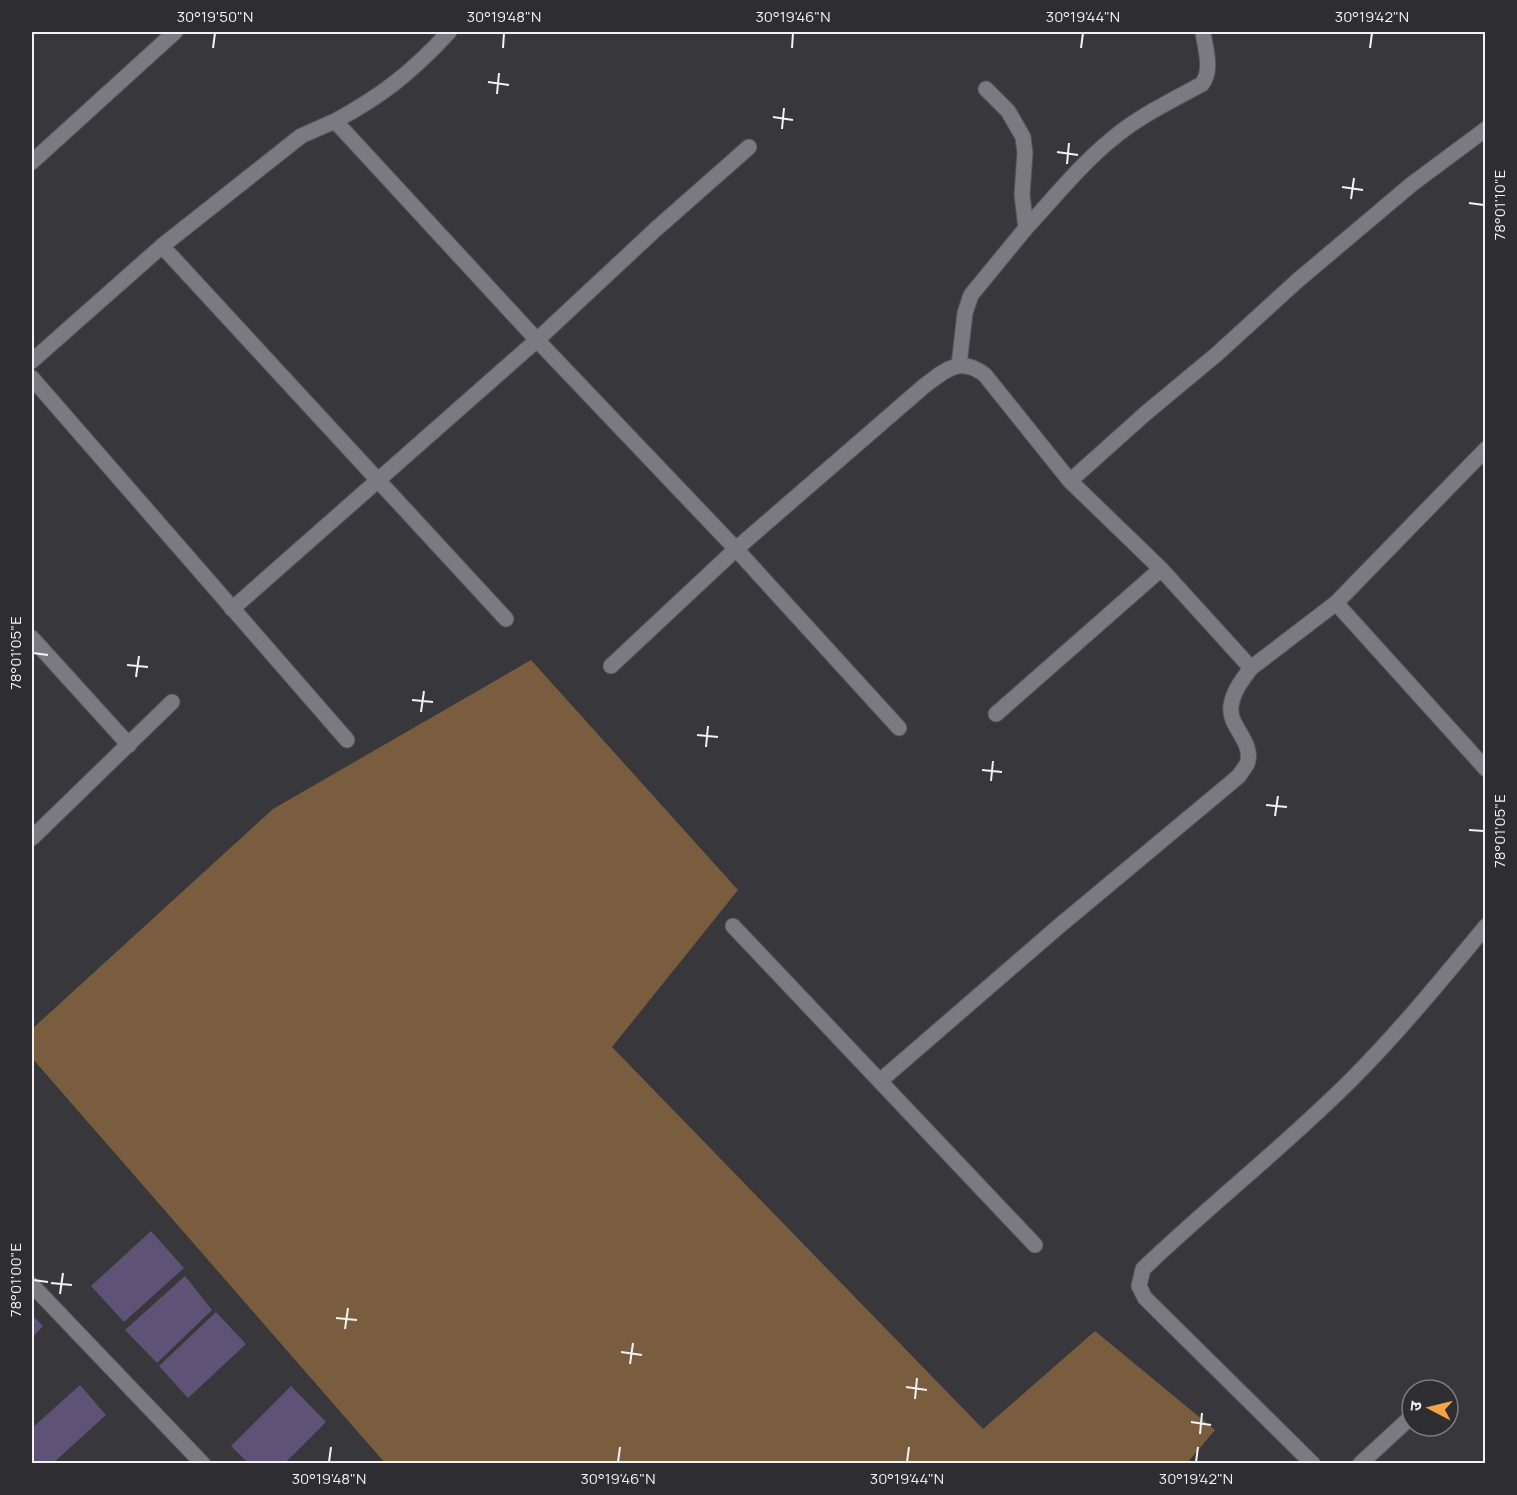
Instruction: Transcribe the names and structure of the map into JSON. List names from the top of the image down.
{
  "north": "left",
  "coordinates": [
    "30°19'50\"N",
    "30°19'48\"N",
    "30°19'46\"N",
    "30°19'44\"N",
    "30°19'42\"N",
    "78°01'10\"E",
    "78°01'05\"E",
    "78°01'00\"E"
  ]
}
